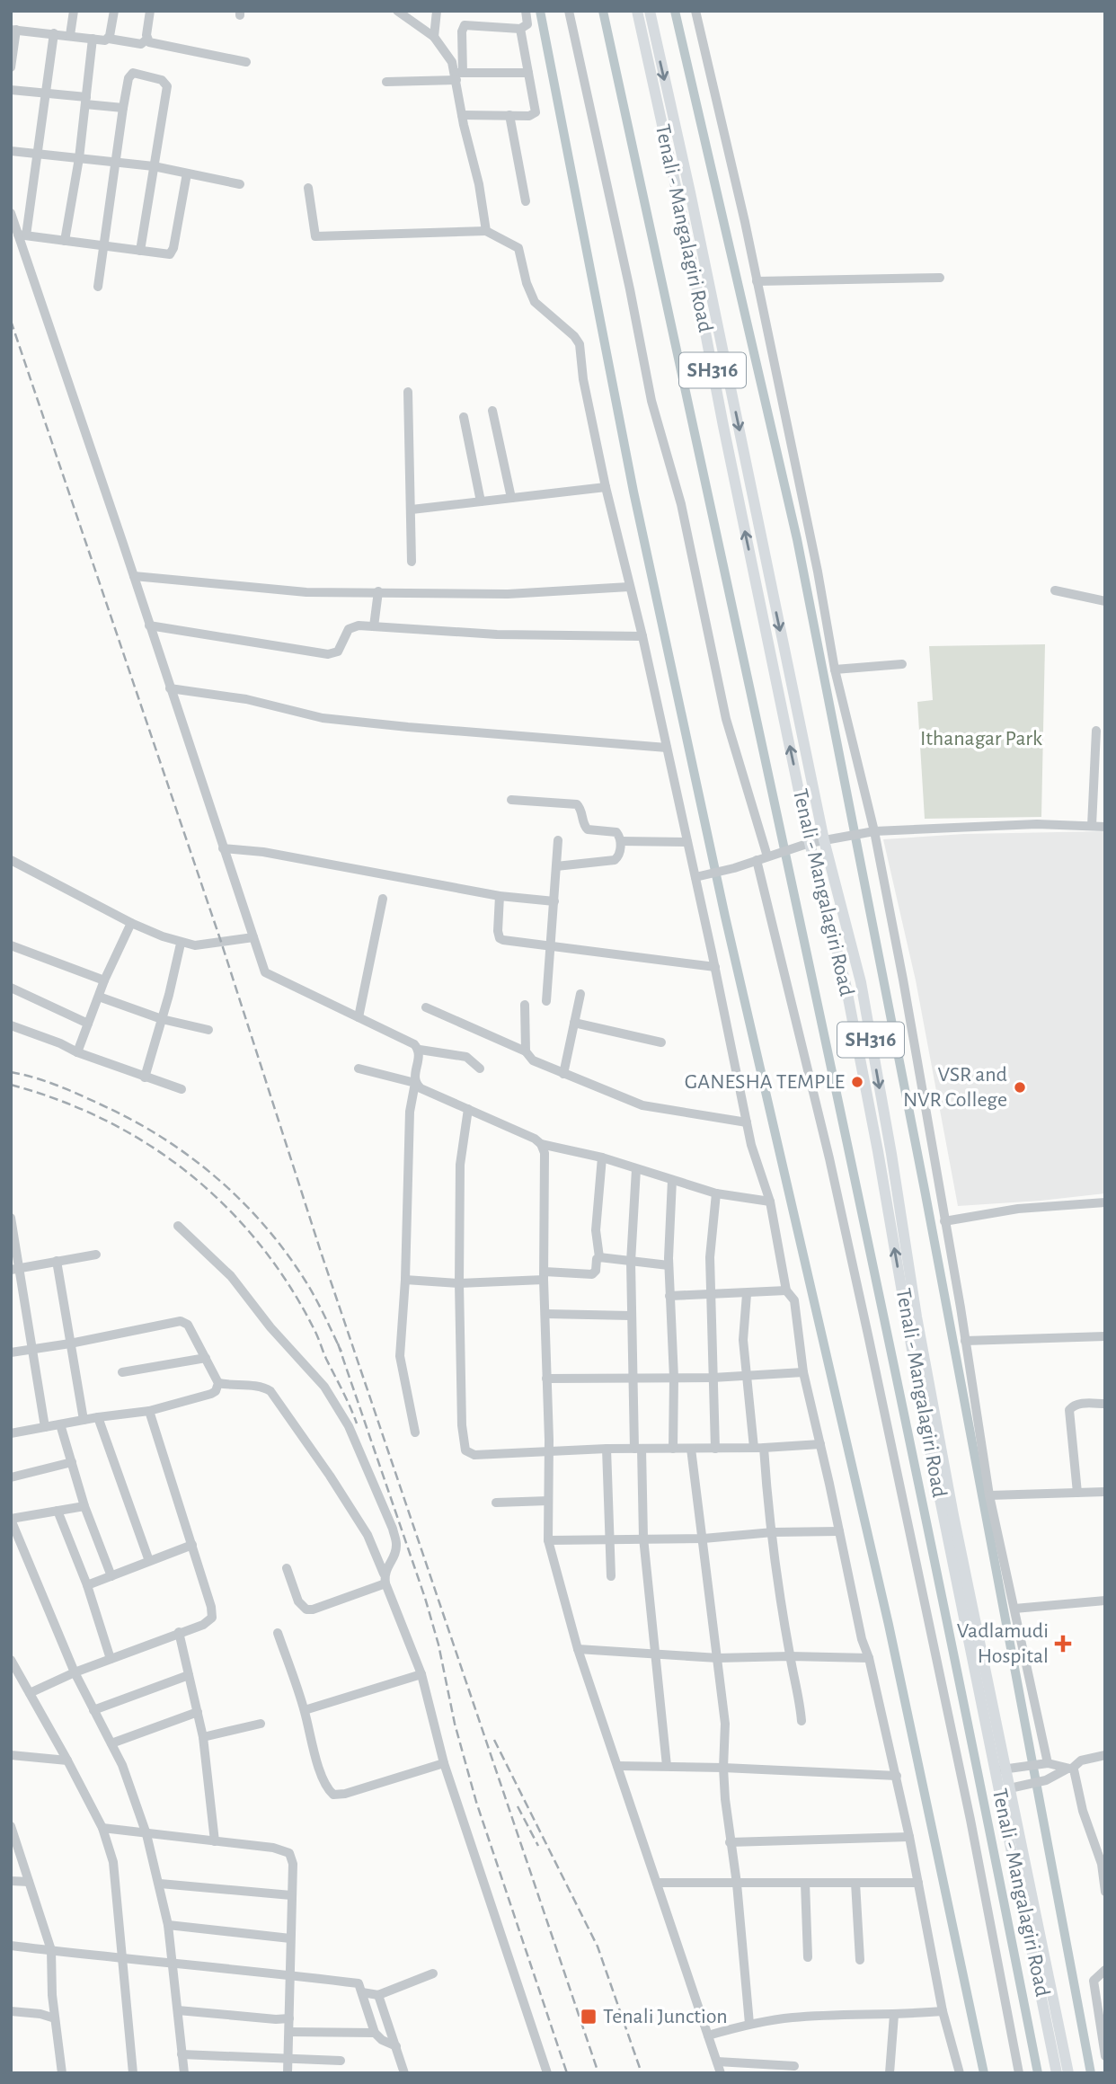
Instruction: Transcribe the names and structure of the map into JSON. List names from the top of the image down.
{
  "streets": {
    "main road": ["Tenali - Mangalagiri Road", "SH316"]
  },
  "parks": ["Ithanagar Park"],
  "places": {
    "other": ["GANESHA TEMPLE", "VSR and NVR College"],
    "health": ["Vadlamudi Hospital"],
    "transit": ["Tenali Junction"]
  }
}
